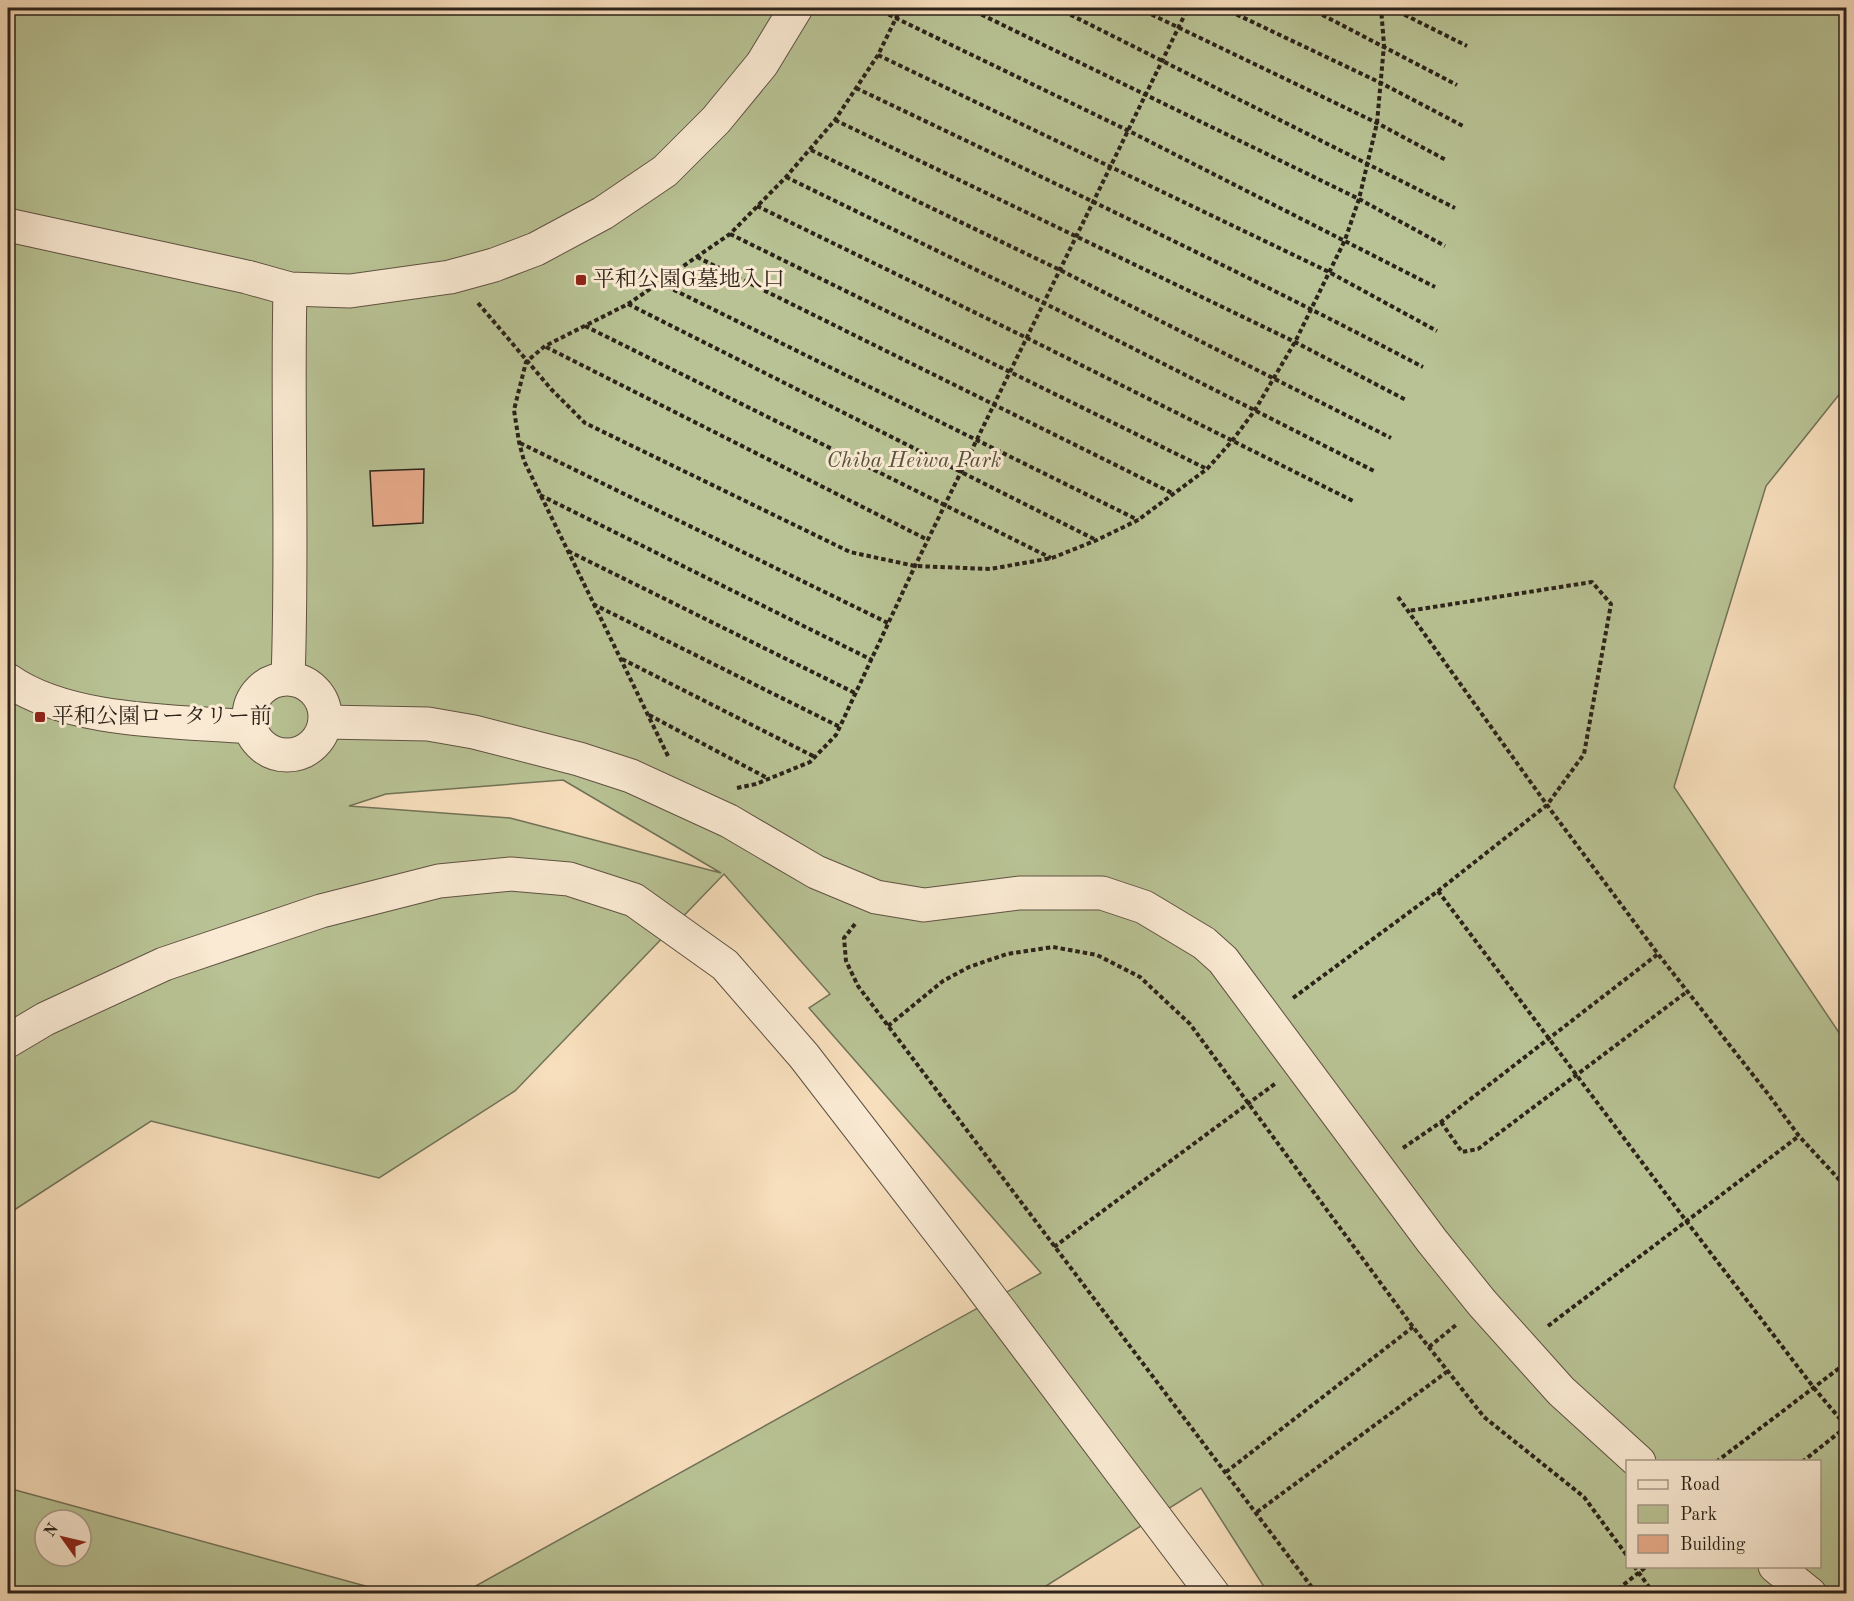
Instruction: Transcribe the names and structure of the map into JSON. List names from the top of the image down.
{
  "parks": ["Chiba Heiwa Park"],
  "places": {
    "transit": ["平和公園G墓地入口", "平和公園ロータリー前"]
  },
  "legend": ["Road", "Park", "Building"],
  "north": "top left"
}
